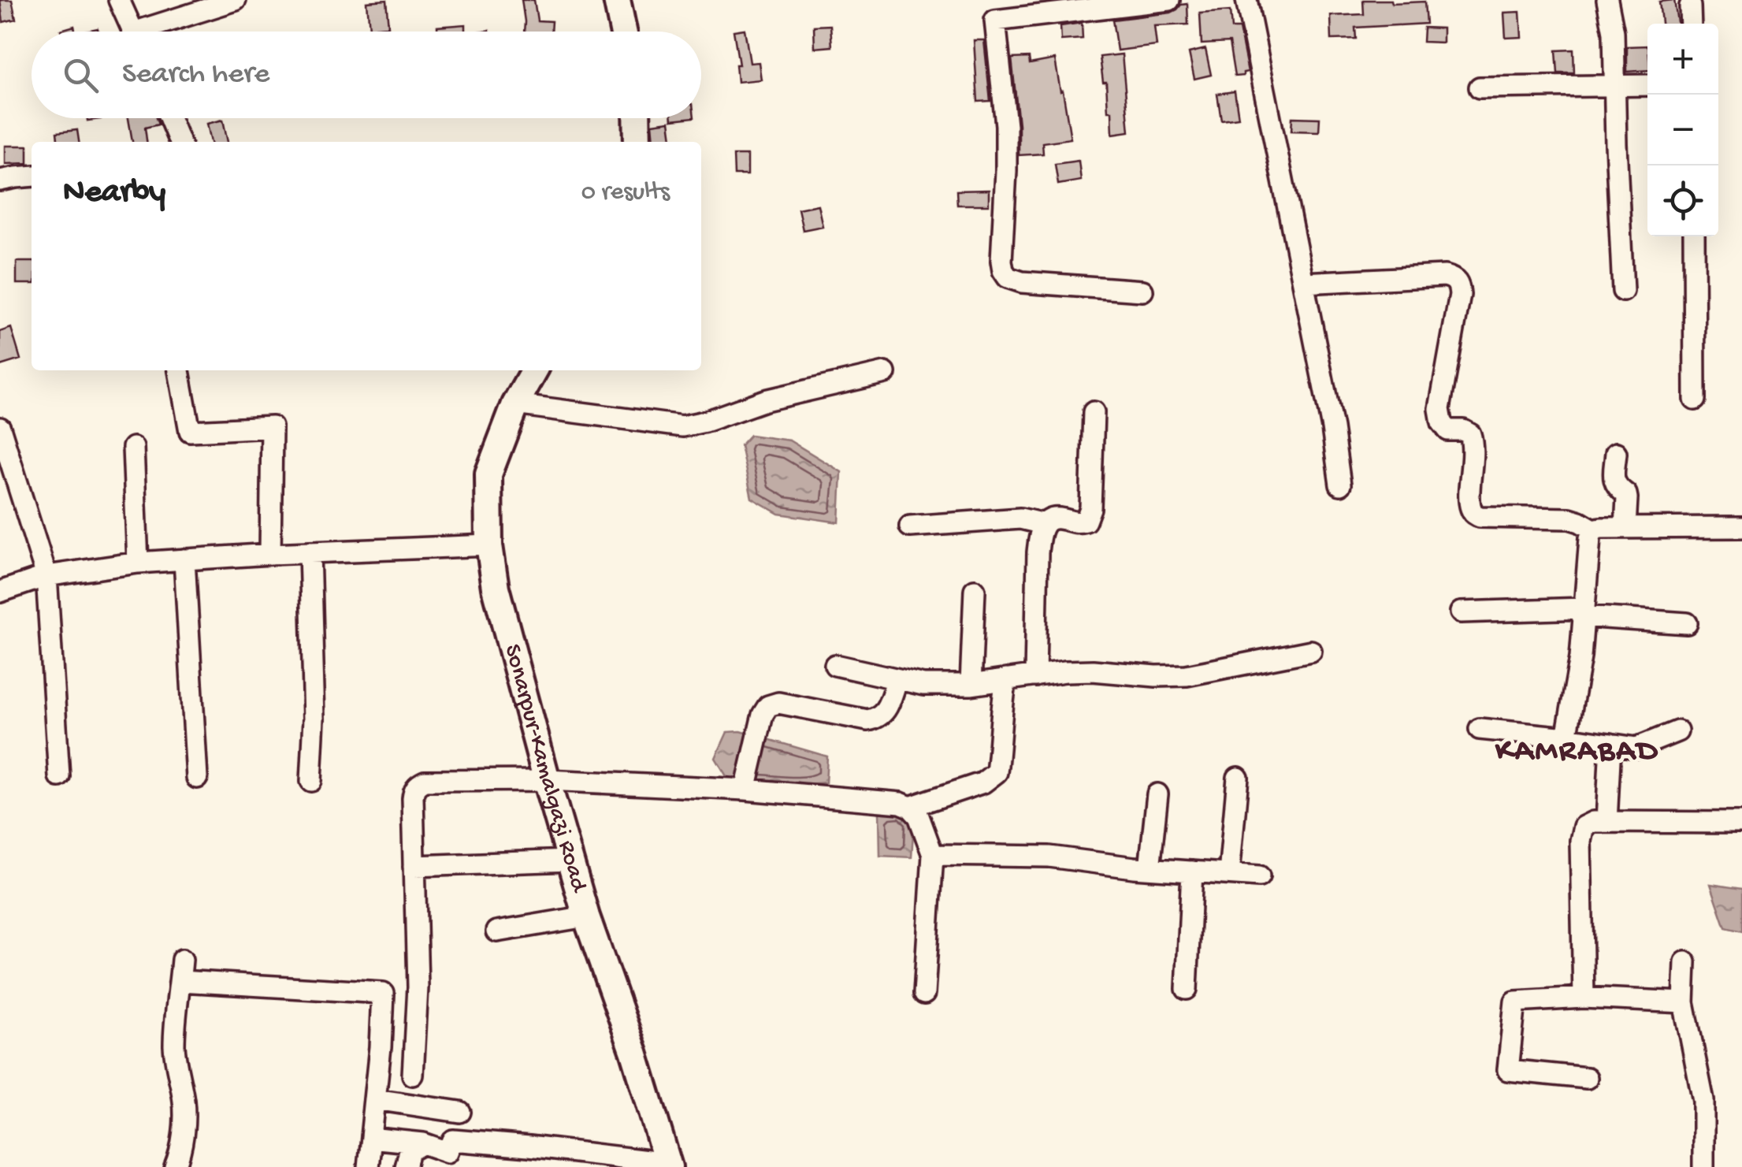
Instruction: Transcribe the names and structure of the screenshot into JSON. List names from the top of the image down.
{
  "streets": {
    "main road": ["Sonarpur-Kamalgazi Road"]
  },
  "districts": ["KAMRABAD"],
  "page": {
    "map_buttons": ["+", "−"],
    "search": "Search here",
    "heading": ["Nearby", "0 results"]
  }
}
